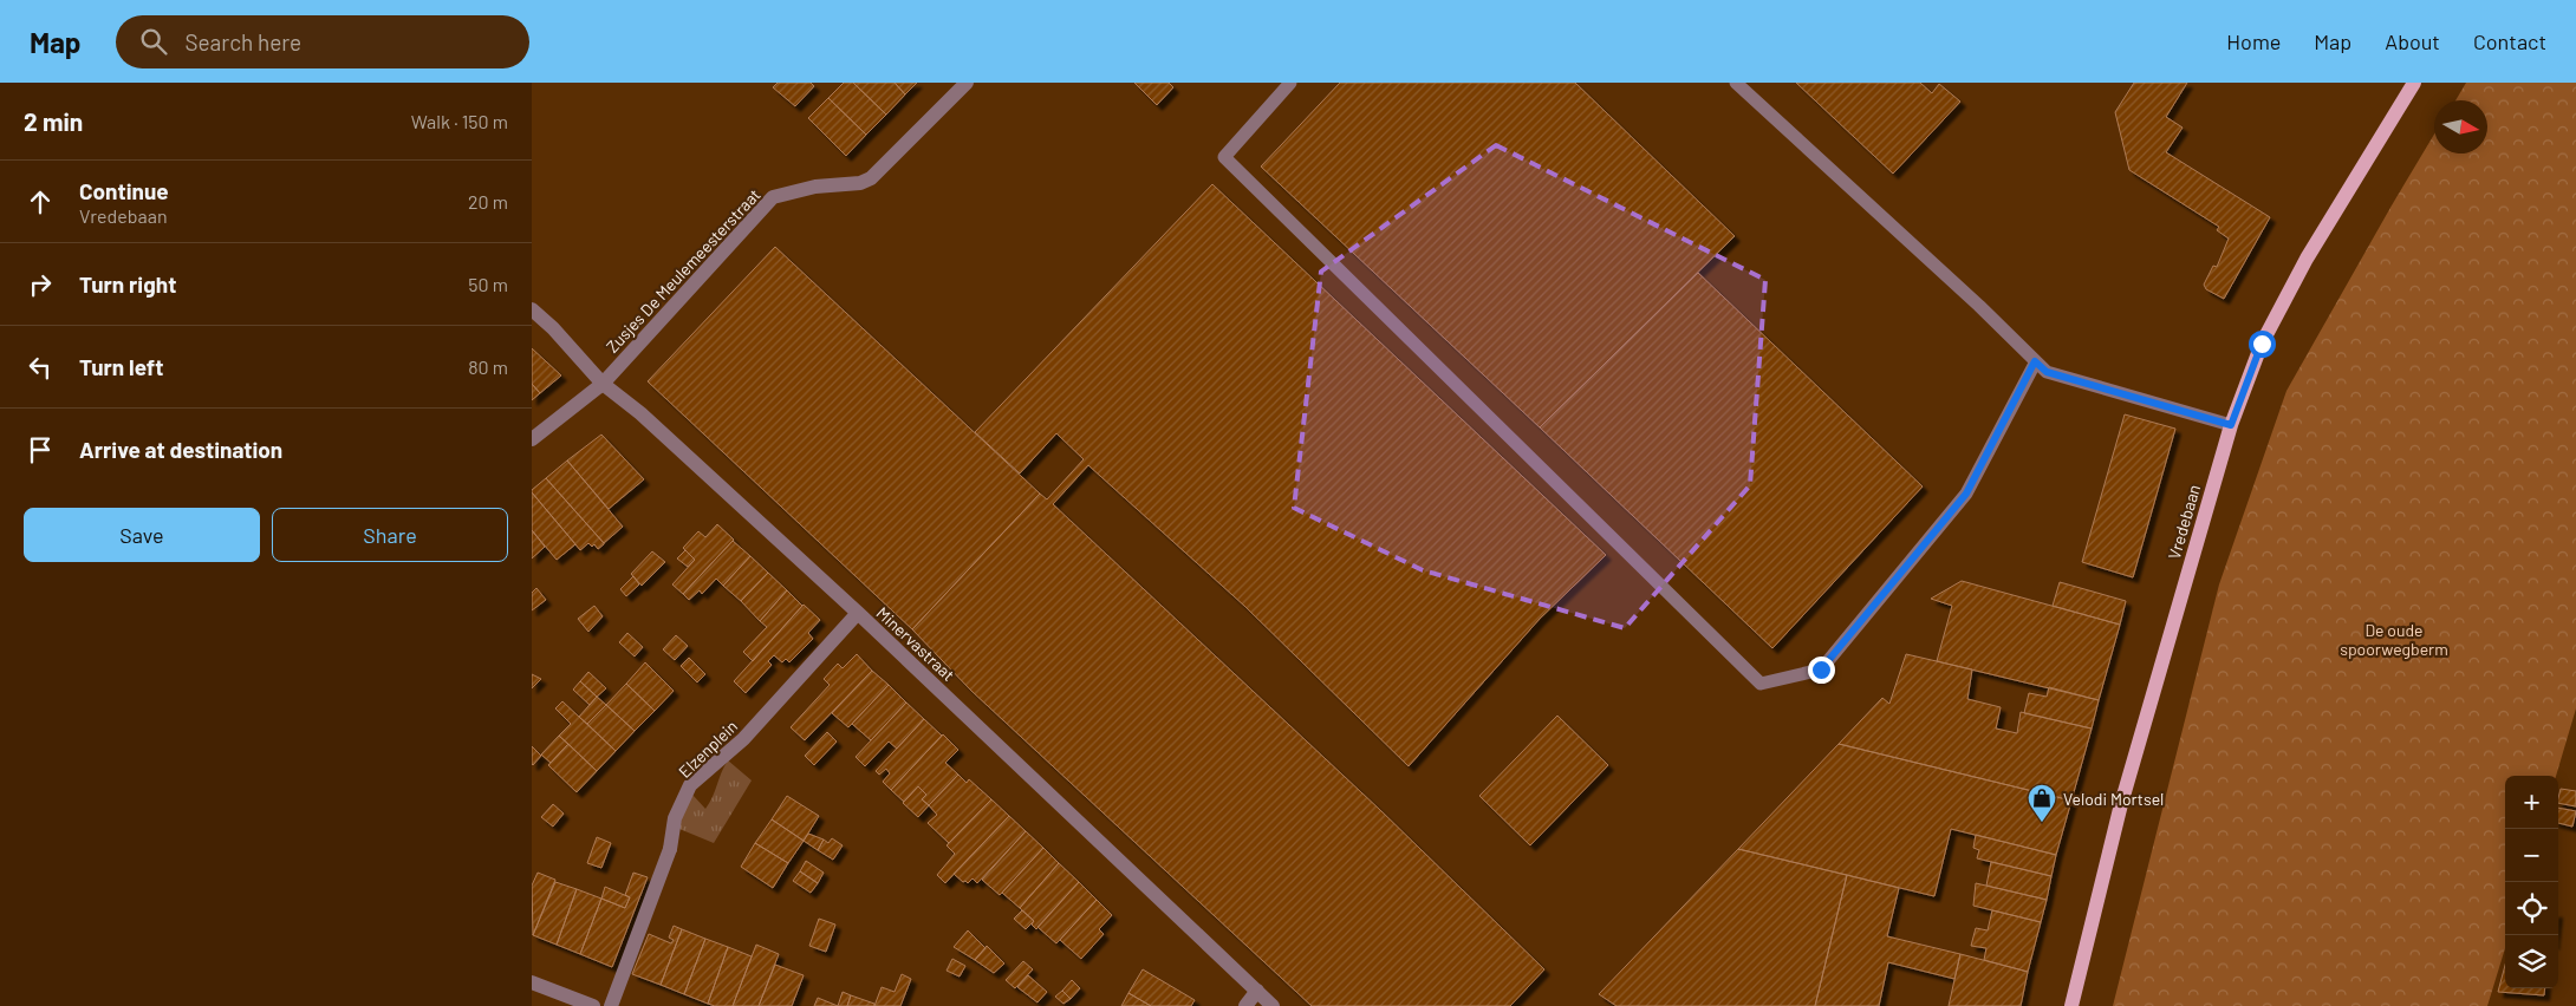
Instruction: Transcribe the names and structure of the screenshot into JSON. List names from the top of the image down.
{
  "streets": {
    "main road": ["Vredebaan"],
    "street": ["Zusjes De Meulemeesterstraat", "Minervastraat", "Elzenplein"]
  },
  "crossings": [
    ["Zusjes De Meulemeesterstraat", "Minervastraat"],
    ["Minervastraat", "Elzenplein"]
  ],
  "parks": ["De oude spoorwegberm"],
  "places": {
    "shop": ["Velodi Mortsel"]
  },
  "north": "right",
  "page": {
    "header": "Map",
    "search": "Search here",
    "nav": [
      "Home",
      "Map",
      "About",
      "Contact"
    ],
    "heading": ["2 min", "Walk · 150 m"],
    "list": [
      ["Continue", "Vredebaan", "20 m"],
      ["Turn right", "50 m"],
      ["Turn left", "80 m"],
      "Arrive at destination"
    ],
    "buttons": ["Save", "Share"],
    "map_buttons": ["+", "−"]
  }
}
